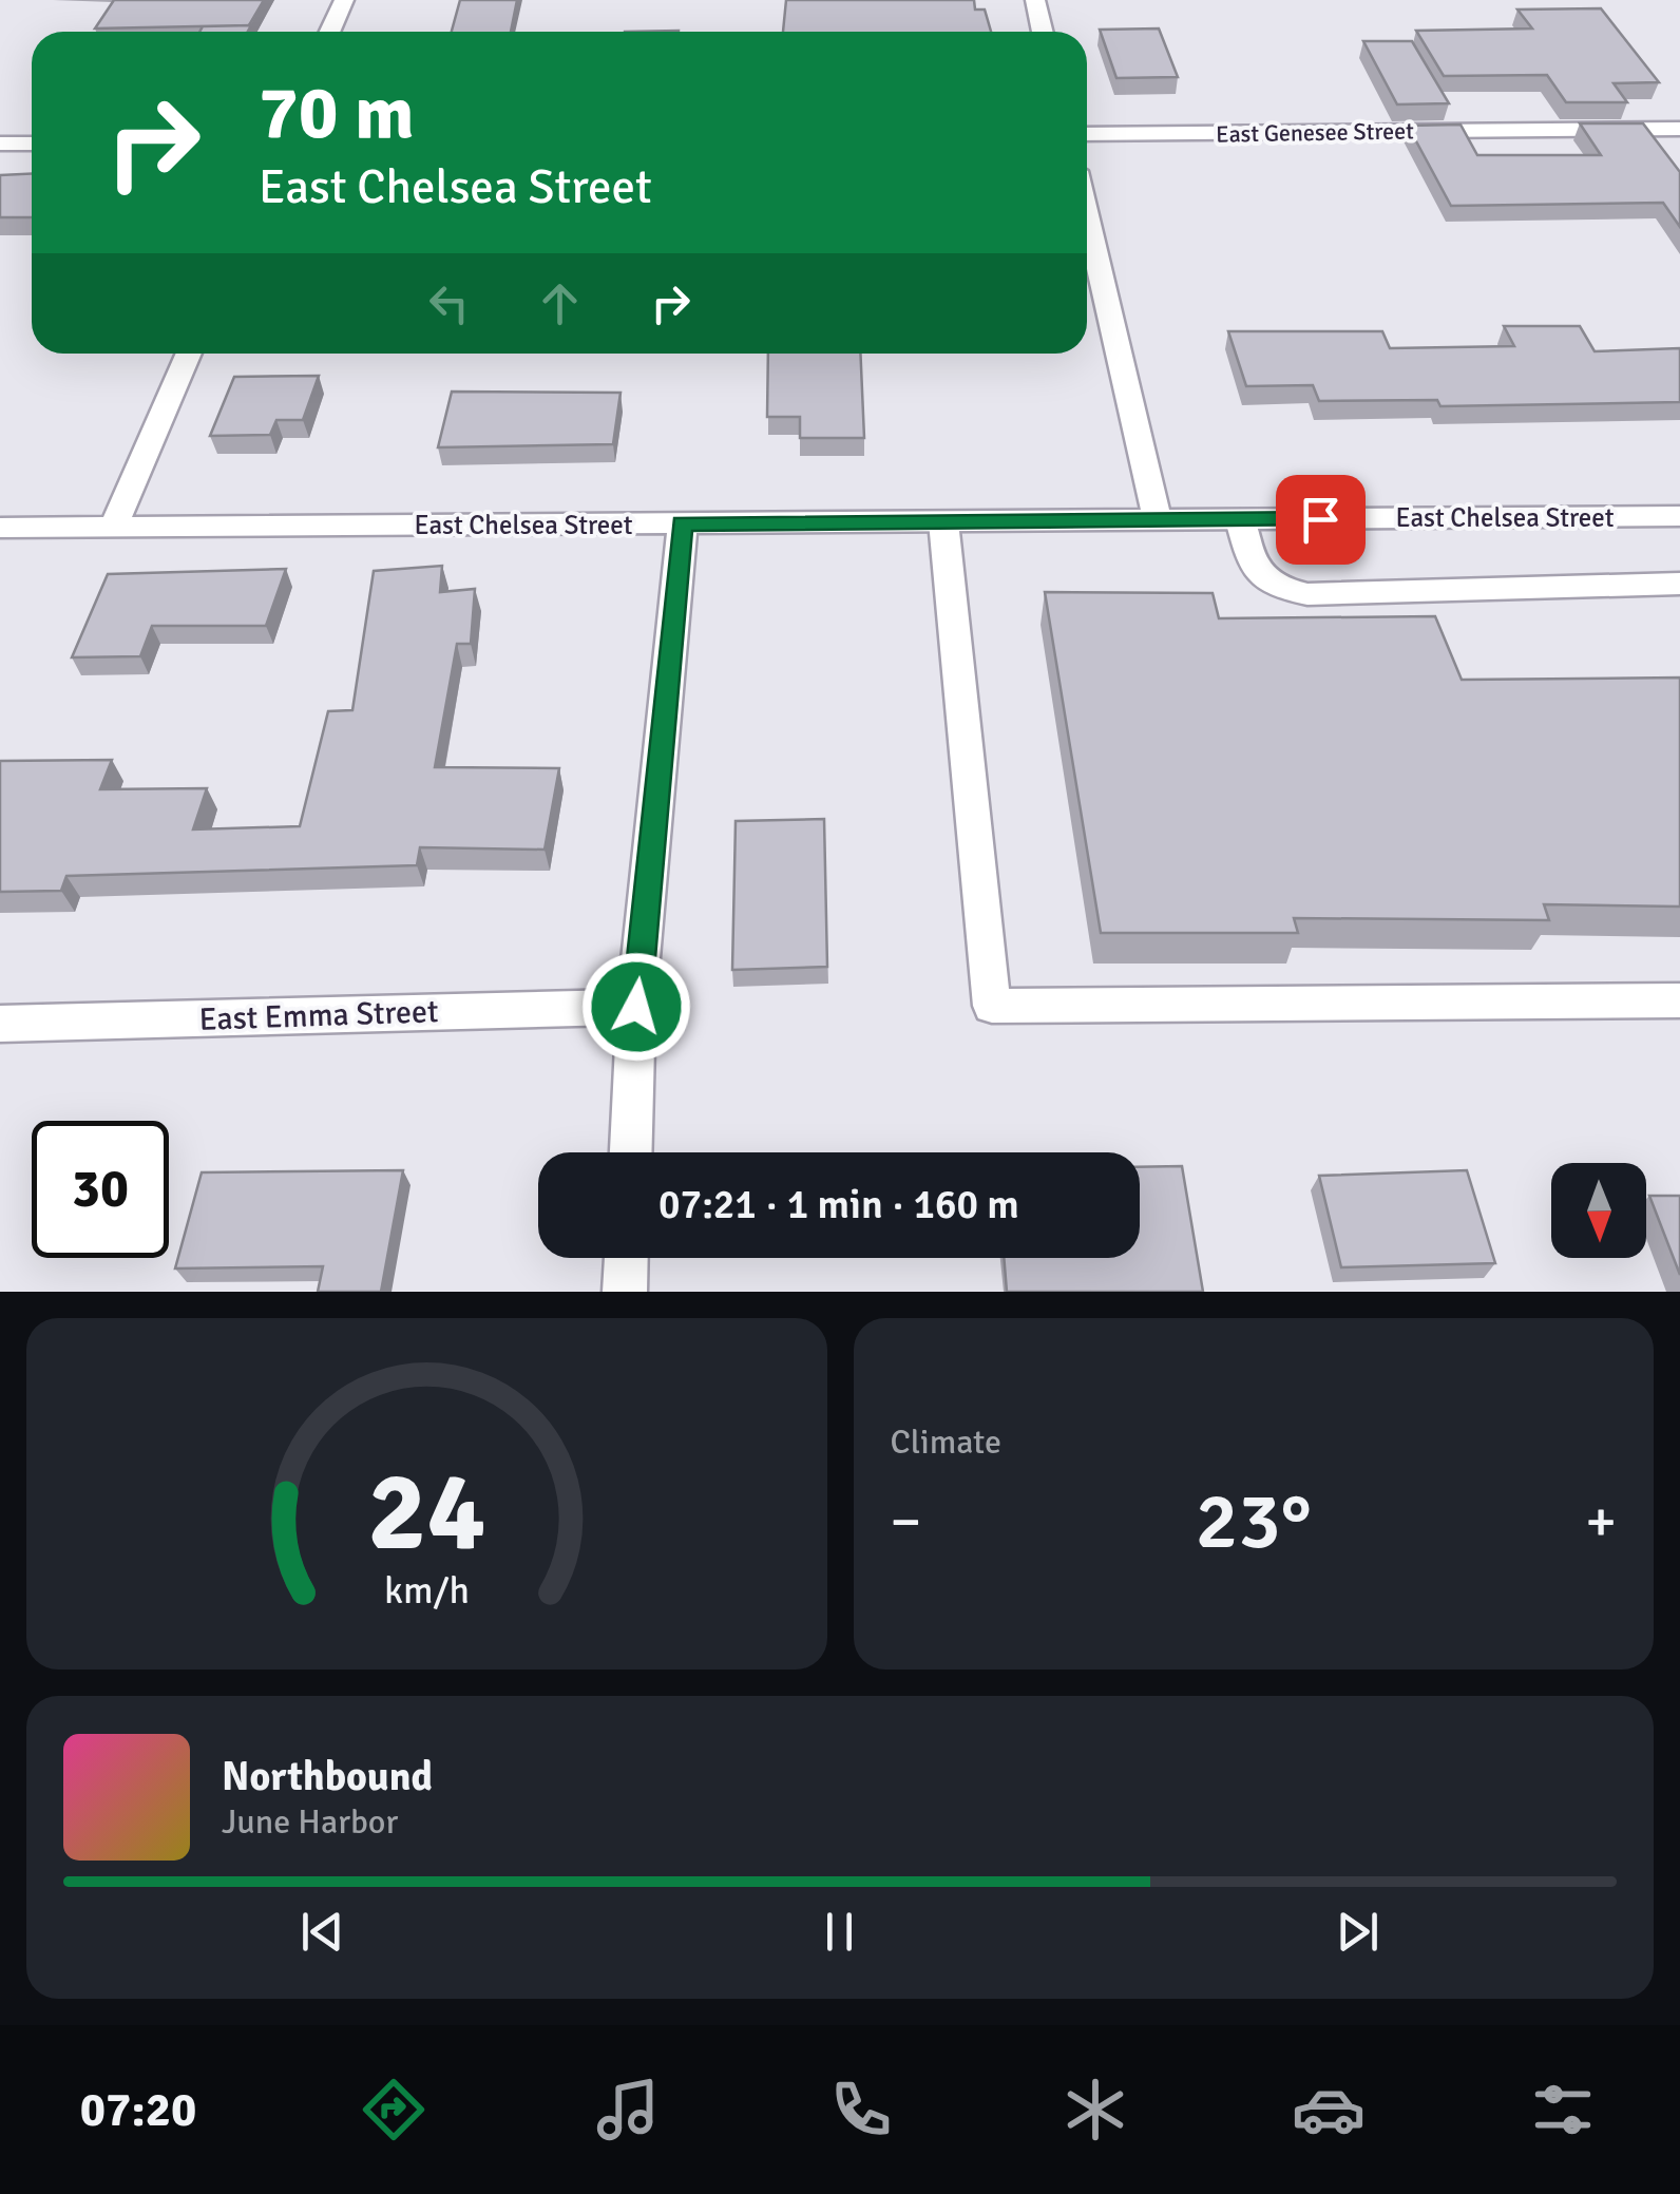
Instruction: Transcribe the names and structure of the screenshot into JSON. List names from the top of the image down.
{
  "streets": {
    "street": ["East Genesee Street", "East Chelsea Street", "East Emma Street"]
  },
  "north": "bottom",
  "page": {
    "turn": ["70 m", "East Chelsea Street"],
    "limit": "30",
    "trip": "07:21 · 1 min · 160 m",
    "tile": "Climate",
    "heat": ["−", "23°", "+"],
    "song": ["Northbound", "June Harbor"],
    "tabs": "07:20",
    "gauge": ["24", "km/h"]
  }
}
